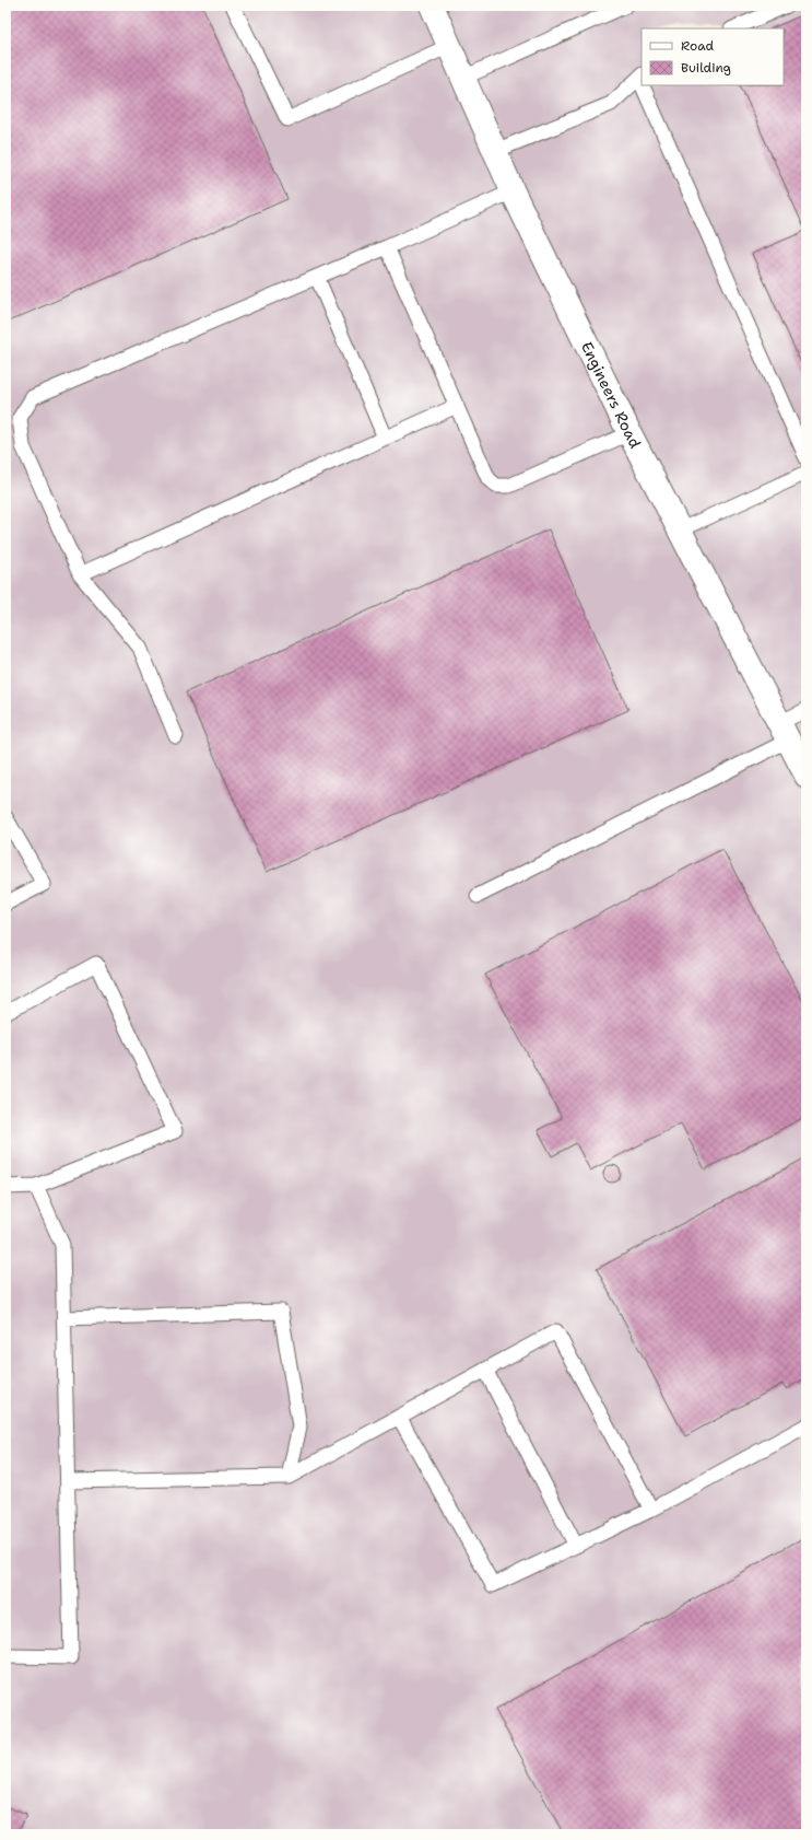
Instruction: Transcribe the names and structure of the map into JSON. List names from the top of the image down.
{
  "streets": {
    "street": ["Engineers Road"]
  },
  "legend": ["Road", "Building"]
}
